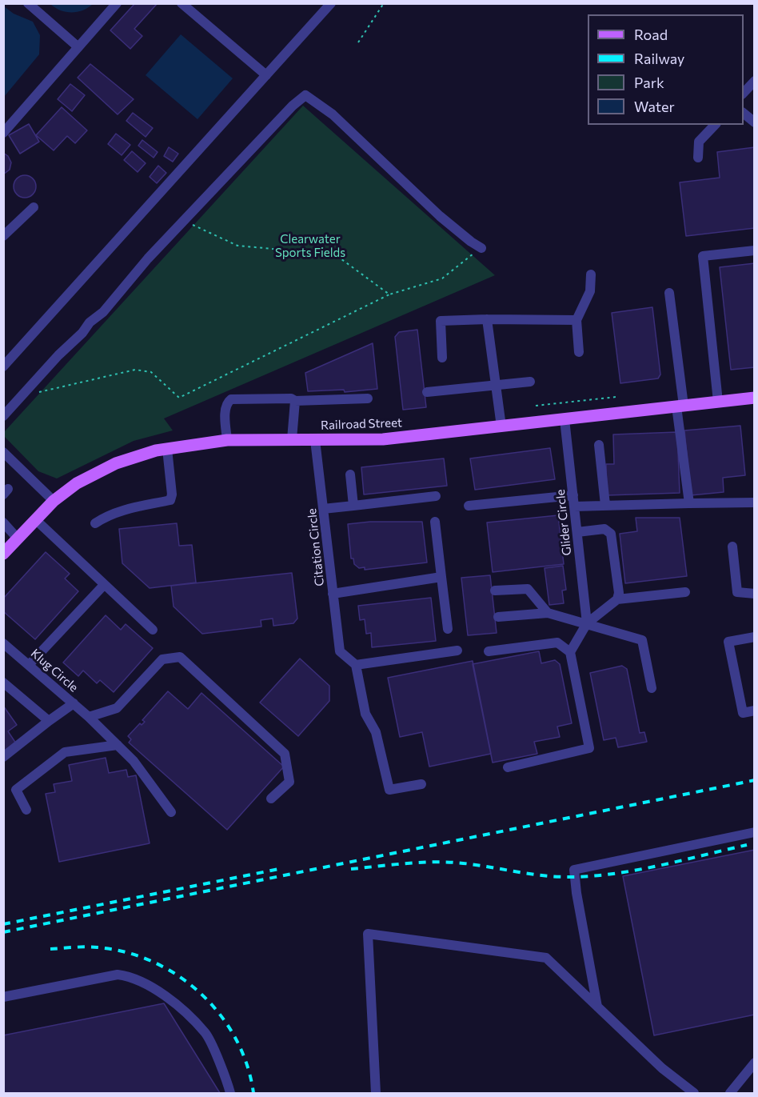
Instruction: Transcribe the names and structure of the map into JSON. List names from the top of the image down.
{
  "streets": {
    "main road": ["Railroad Street"],
    "street": ["Glider Circle", "Citation Circle", "Klug Circle"]
  },
  "crossings": [
    ["Railroad Street", "Glider Circle"],
    ["Railroad Street", "Citation Circle"]
  ],
  "parks": ["Clearwater Sports Fields"],
  "legend": [
    "Road",
    "Railway",
    "Park",
    "Water"
  ]
}
